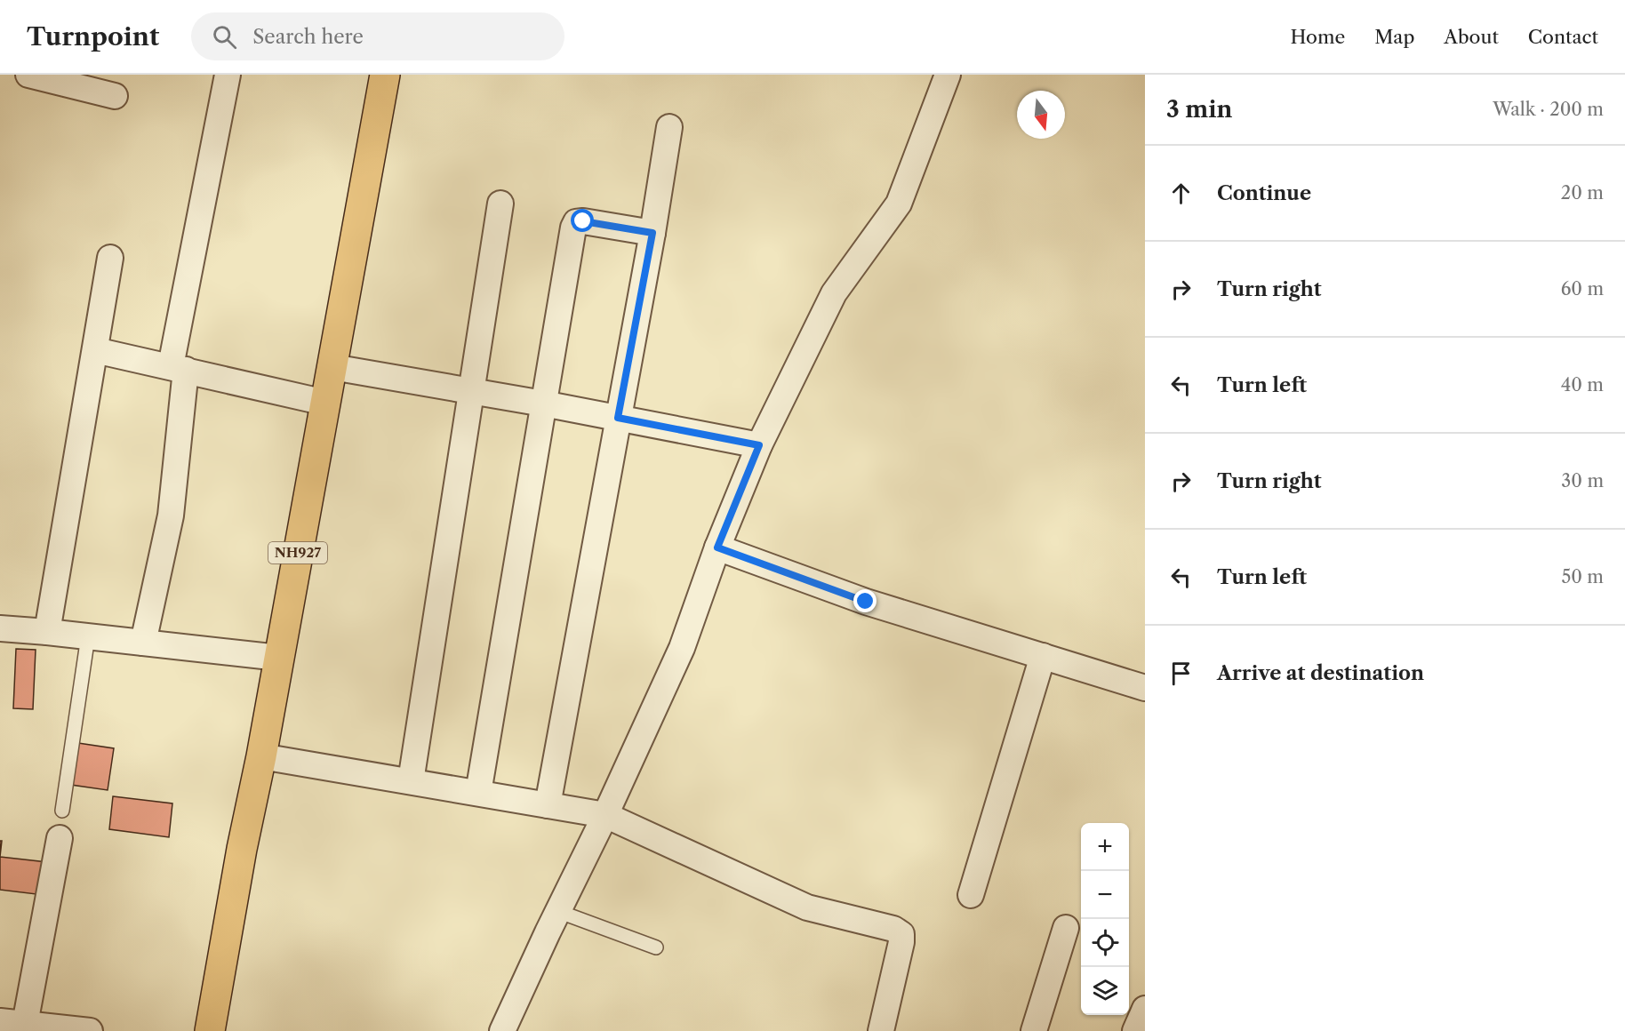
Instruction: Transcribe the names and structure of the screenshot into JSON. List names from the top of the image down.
{
  "streets": {
    "highway": ["NH927"]
  },
  "north": "bottom",
  "page": {
    "header": "Turnpoint",
    "search": "Search here",
    "nav": [
      "Home",
      "Map",
      "About",
      "Contact"
    ],
    "heading": ["3 min", "Walk · 200 m"],
    "list": [
      ["Continue", "20 m"],
      ["Turn right", "60 m"],
      ["Turn left", "40 m"],
      ["Turn right", "30 m"],
      ["Turn left", "50 m"],
      "Arrive at destination"
    ],
    "map_buttons": ["+", "−"]
  }
}
